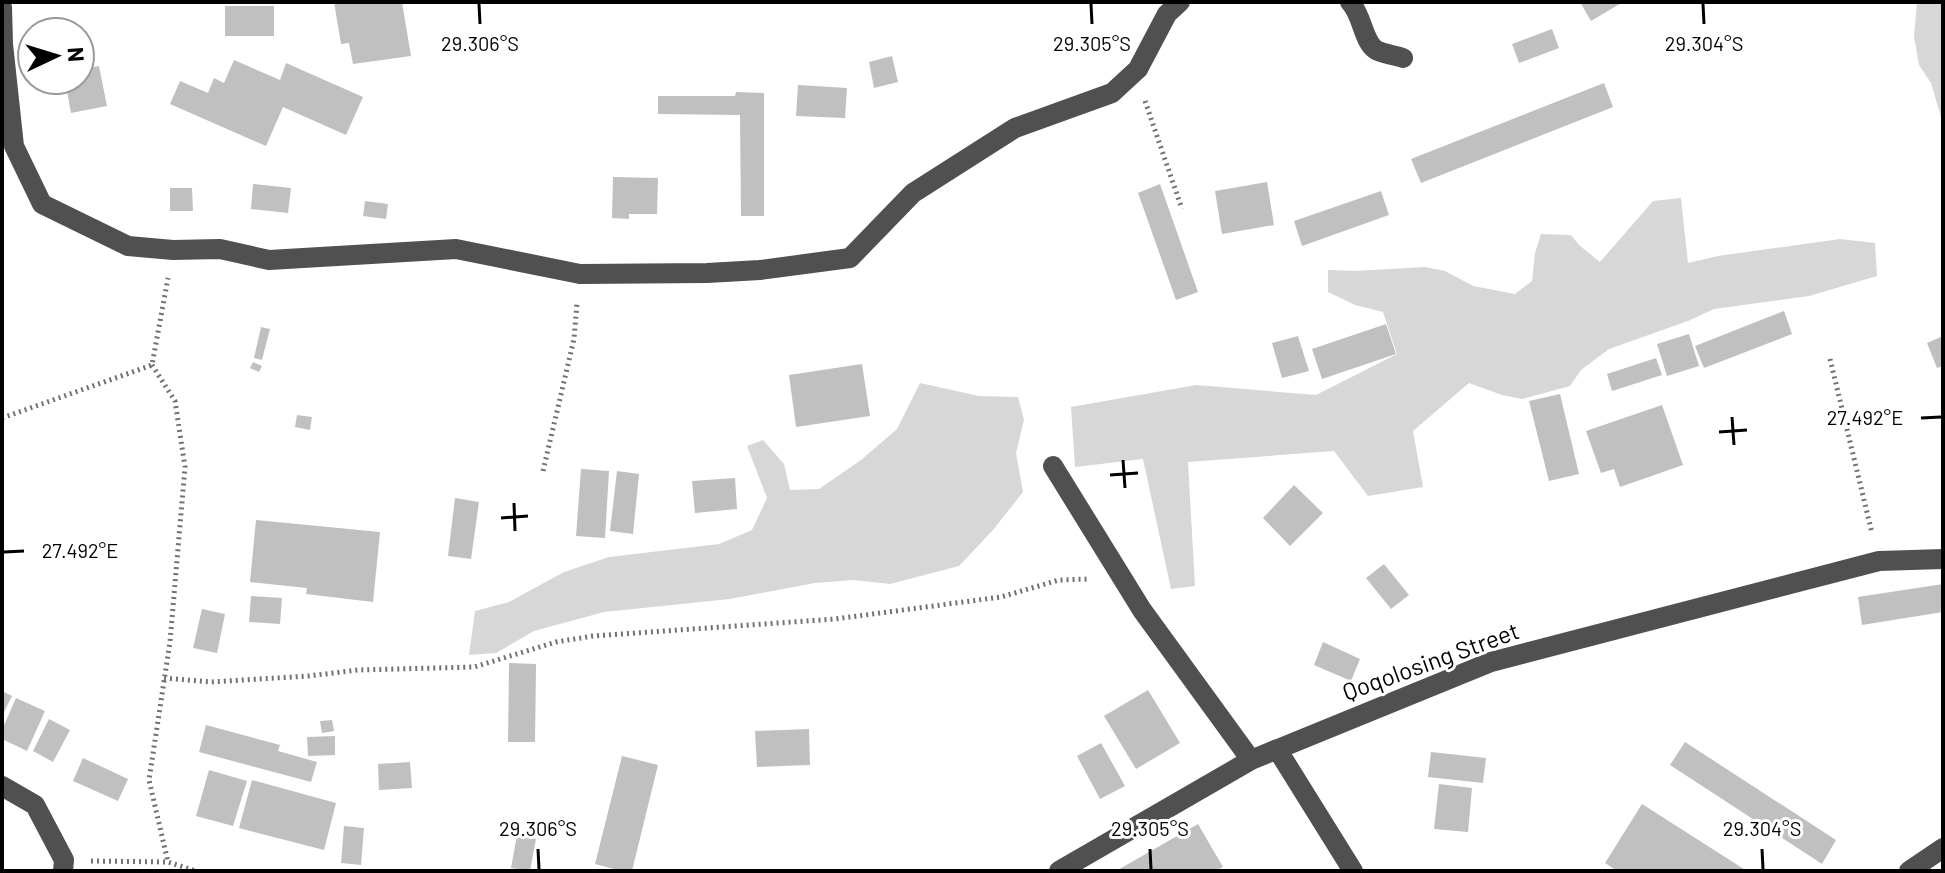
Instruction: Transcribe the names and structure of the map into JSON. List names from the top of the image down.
{
  "streets": {
    "street": ["Qoqolosing Street"]
  },
  "north": "right",
  "coordinates": [
    "29.306°S",
    "29.305°S",
    "29.304°S",
    "27.492°E"
  ]
}
